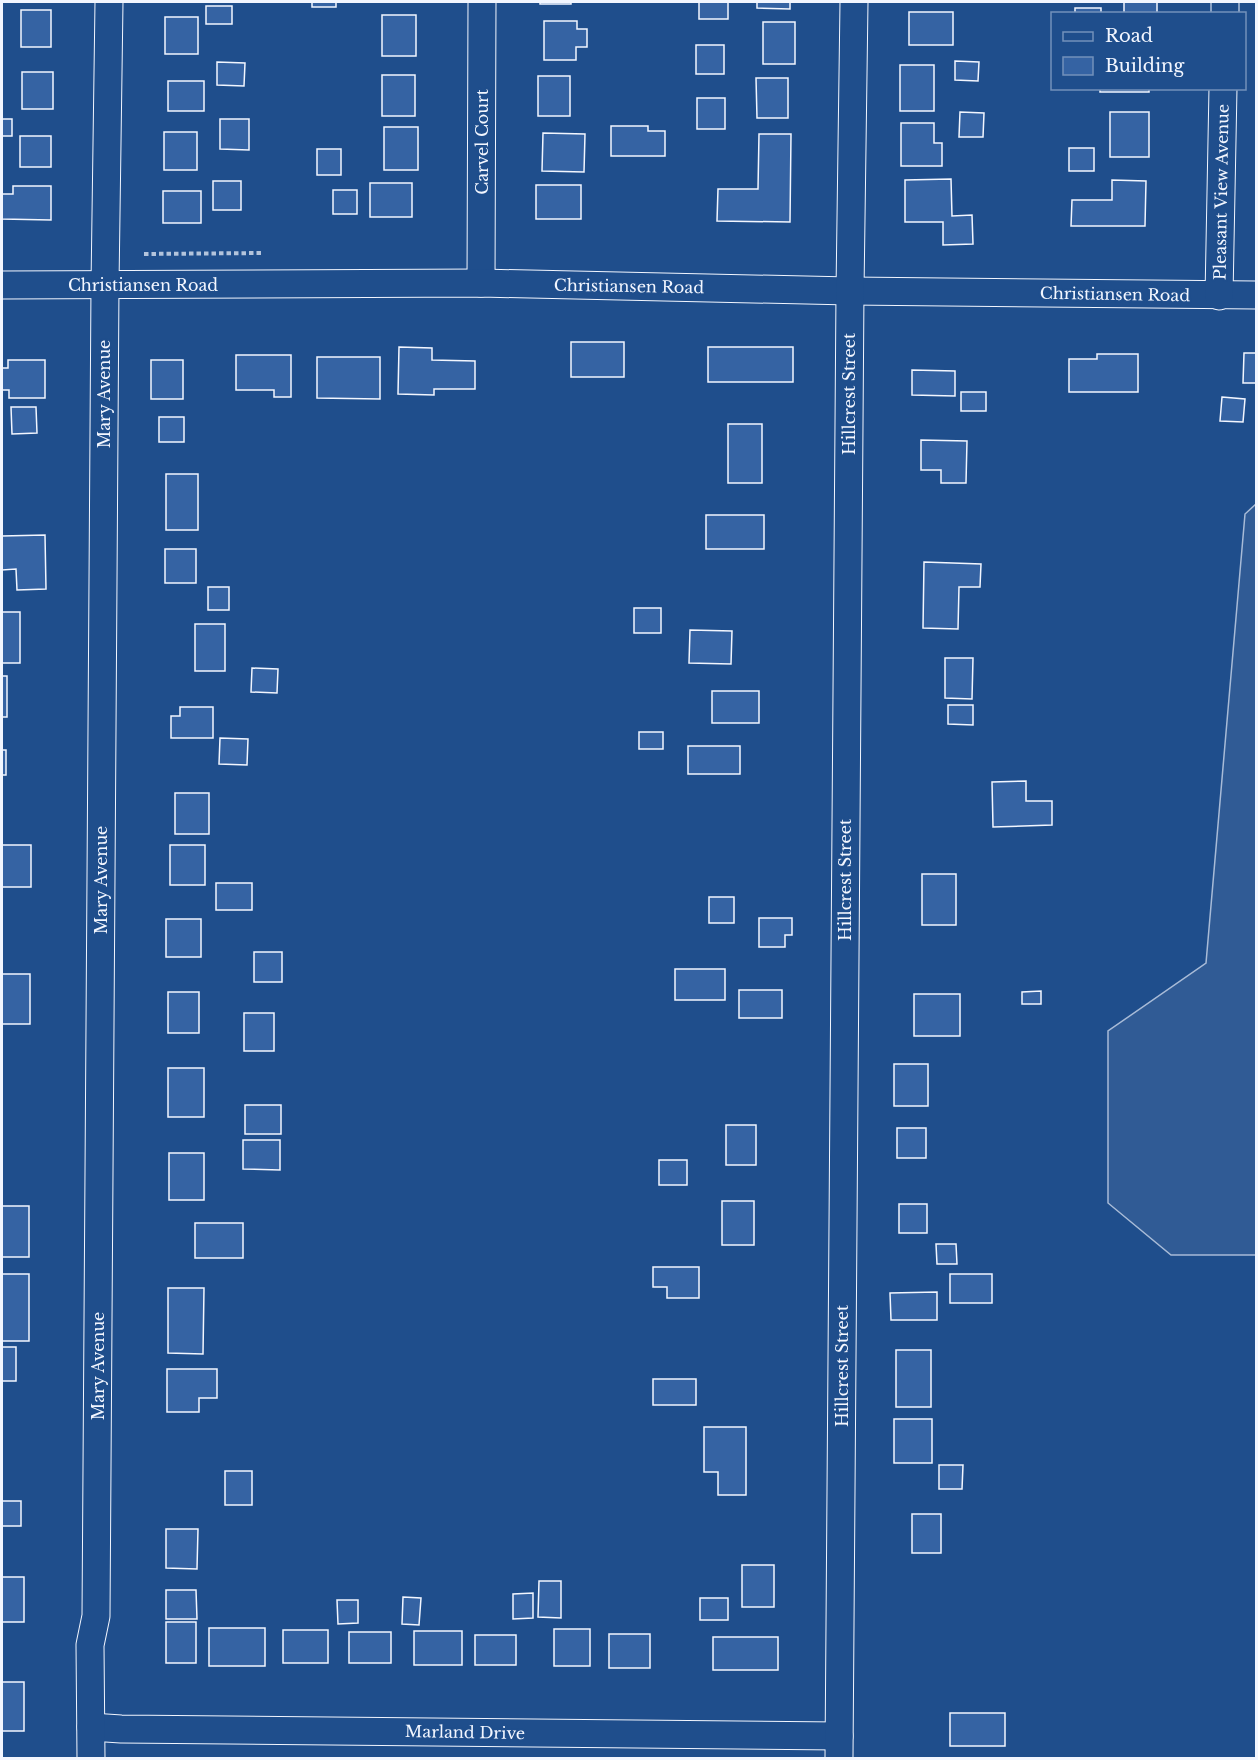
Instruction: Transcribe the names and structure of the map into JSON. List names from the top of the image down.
{
  "streets": {
    "street": [
      "Carvel Court",
      "Pleasant View Avenue",
      "Christiansen Road",
      "Mary Avenue",
      "Hillcrest Street",
      "Marland Drive"
    ]
  },
  "crossings": [
    ["Carvel Court", "Christiansen Road"],
    ["Pleasant View Avenue", "Christiansen Road"],
    ["Christiansen Road", "Mary Avenue"],
    ["Christiansen Road", "Hillcrest Street"],
    ["Mary Avenue", "Marland Drive"],
    ["Hillcrest Street", "Marland Drive"]
  ],
  "legend": ["Road", "Building"]
}
